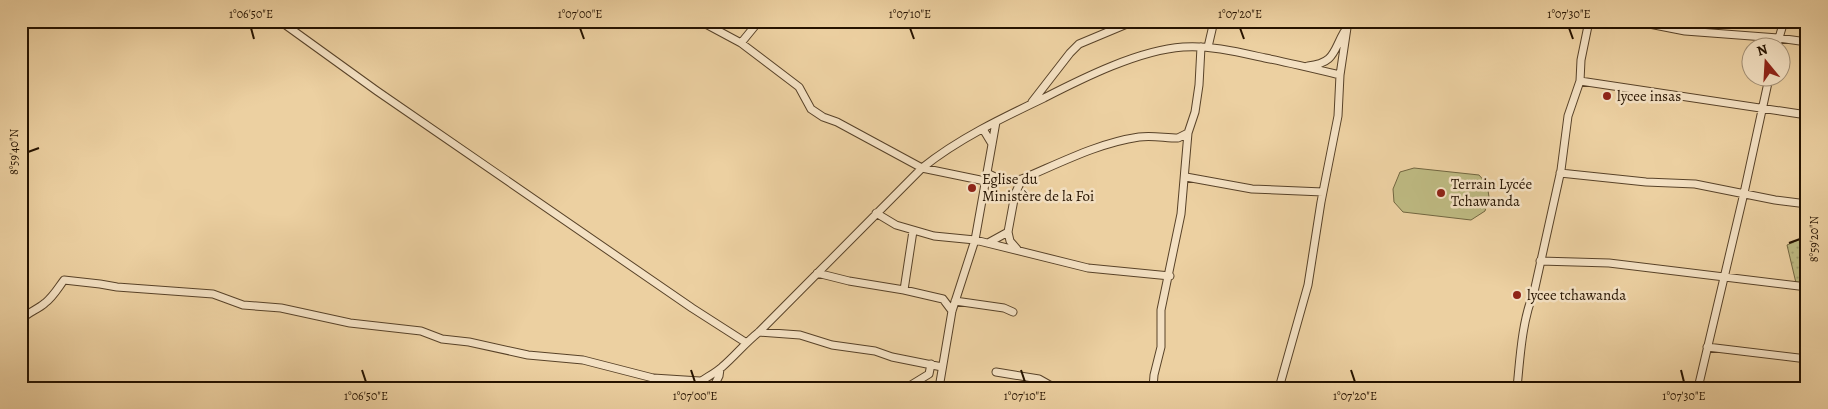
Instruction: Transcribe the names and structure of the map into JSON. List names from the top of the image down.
{
  "places": [
    "lycee insas",
    "Eglise du Ministère de la Foi",
    "Terrain Lycée Tchawanda",
    "lycee tchawanda"
  ],
  "north": "top",
  "coordinates": [
    "1°06'50\"E",
    "1°07'00\"E",
    "1°07'10\"E",
    "1°07'20\"E",
    "1°07'30\"E",
    "8°59'40\"N",
    "8°59'20\"N"
  ]
}
